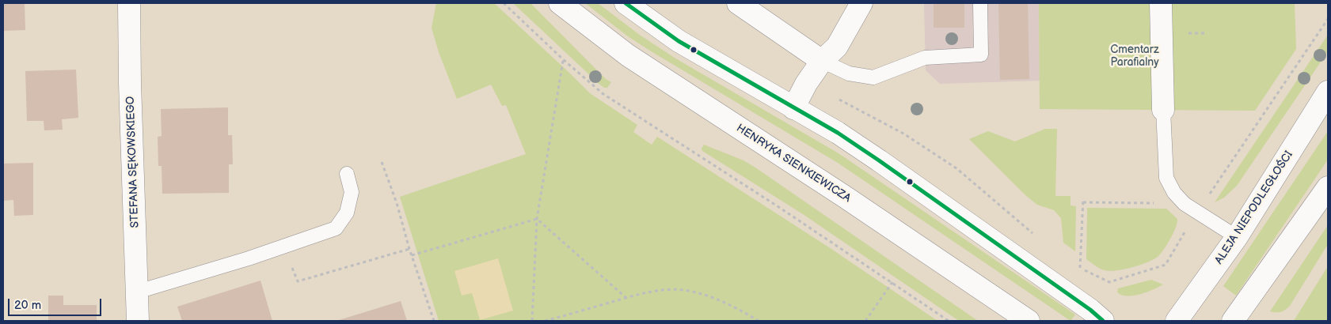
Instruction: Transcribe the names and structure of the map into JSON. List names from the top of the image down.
{
  "streets": {
    "street": ["STEFANA SĘKOWSKIEGO", "HENRYKA SIENKIEWICZA", "ALEJA NIEPODLEGŁOŚCI"]
  },
  "parks": ["Cmentarz Parafialny"],
  "scale_bar": "20 m"
}
